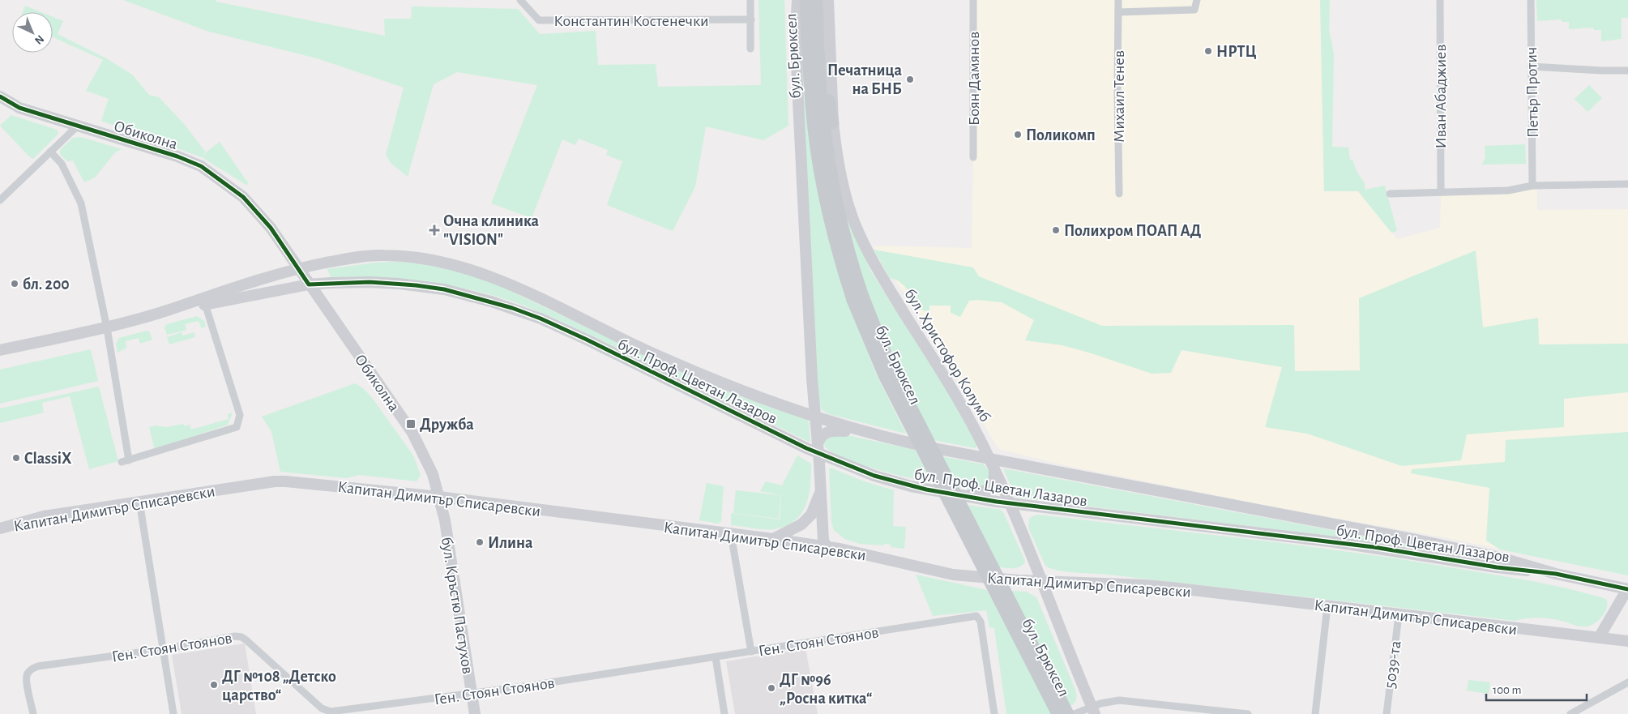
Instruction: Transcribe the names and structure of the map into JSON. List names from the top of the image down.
{
  "streets": {
    "main road": [
      "бул. Брюксел",
      "Обиколна",
      "бул. Христофор Колумб",
      "бул. Проф. Цветан Лазаров",
      "Капитан Димитър Списаревски",
      "бул. Кръстю Пастухов"
    ],
    "street": [
      "Константин Костенечки",
      "Боян Дамянов",
      "Петър Протич",
      "Михаил Тенев",
      "Иван Абаджиев",
      "Ген. Стоян Стоянов",
      "5039-та"
    ]
  },
  "crossings": [
    ["Обиколна", "бул. Проф. Цветан Лазаров"],
    ["Обиколна", "Капитан Димитър Списаревски"],
    ["Обиколна", "бул. Кръстю Пастухов"],
    ["бул. Христофор Колумб", "бул. Проф. Цветан Лазаров"],
    ["бул. Христофор Колумб", "Капитан Димитър Списаревски"],
    ["Капитан Димитър Списаревски", "бул. Кръстю Пастухов"],
    ["Капитан Димитър Списаревски", "5039-та"],
    ["бул. Кръстю Пастухов", "Ген. Стоян Стоянов"]
  ],
  "places": {
    "other": [
      "НРТЦ",
      "Печатница на БНБ",
      "Поликомп",
      "Полихром ПОАП АД",
      "бл. 200",
      "ClassiX",
      "Илина",
      "ДГ №108 „Детско царство“",
      "ДГ №96 „Росна китка“"
    ],
    "health": ["Очна клиника \"VISION\""],
    "transit": ["Дружба"]
  },
  "scale_bar": "100 m",
  "north": "bottom right"
}
